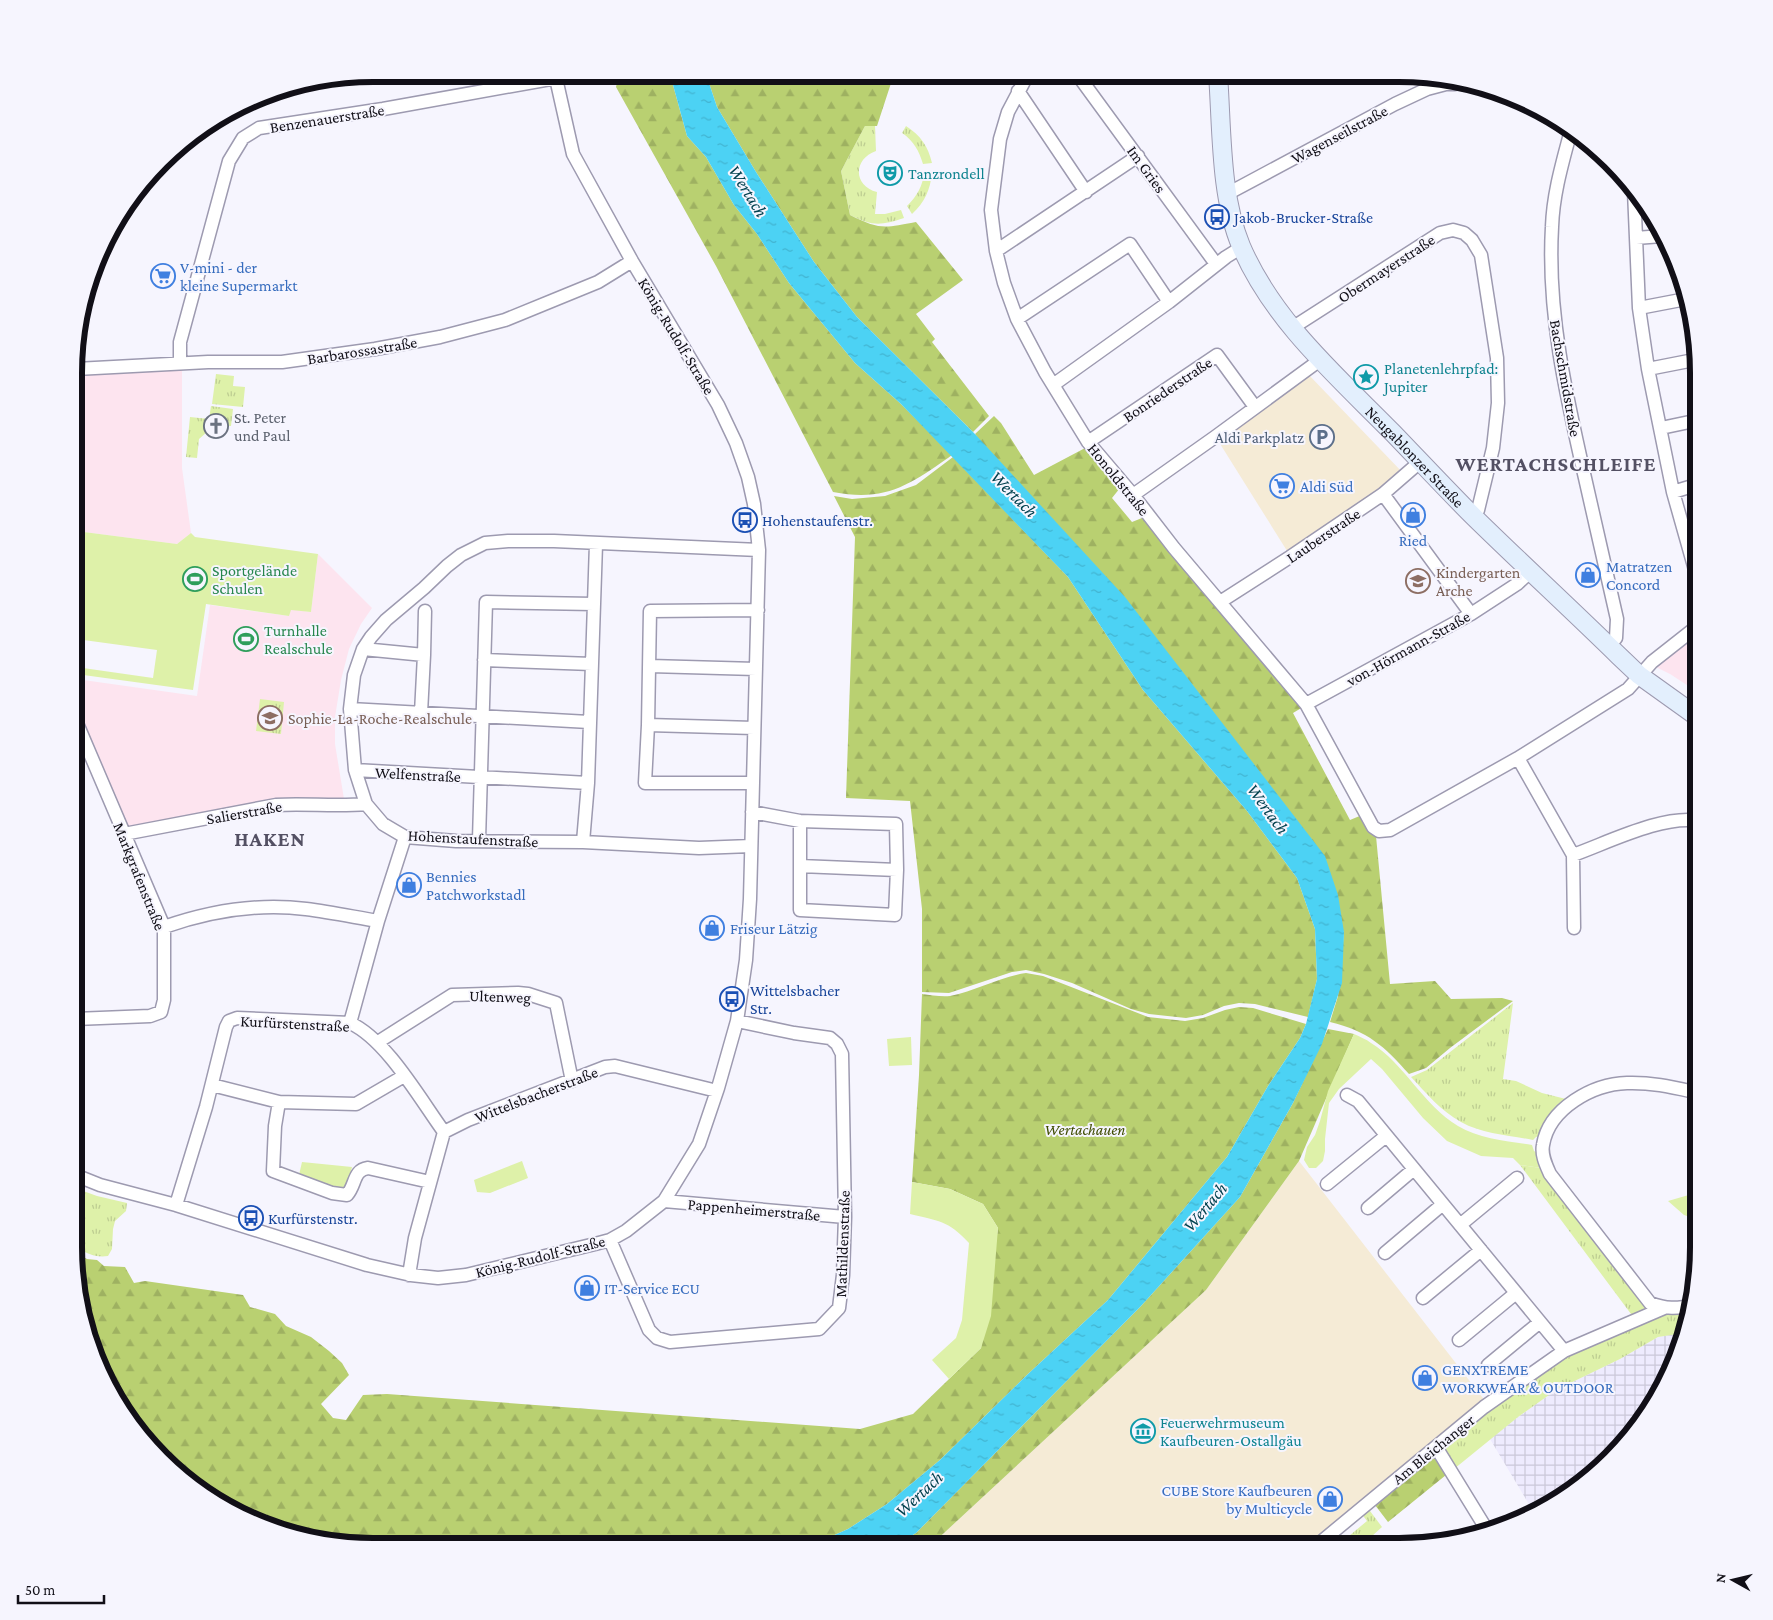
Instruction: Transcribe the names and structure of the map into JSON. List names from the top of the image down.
{
  "streets": {
    "street": [
      "Benzenauerstraße",
      "Wagenseilstraße",
      "Im Gries",
      "Obermayerstraße",
      "König-Rudolf-Straße",
      "Barbarossastraße",
      "Bachschmidstraße",
      "Bonriederstraße",
      "Neugablonzer Straße",
      "Honoldstraße",
      "Lauberstraße",
      "von-Hörmann-Straße",
      "Welfenstraße",
      "Salierstraße",
      "Hohenstaufenstraße",
      "Markgrafenstraße",
      "Ultenweg",
      "Kurfürstenstraße",
      "Wittelsbacherstraße",
      "Pappenheimerstraße",
      "Mathildenstraße",
      "Am Bleichanger"
    ]
  },
  "crossings": [
    ["Benzenauerstraße", "Barbarossastraße"],
    ["Wagenseilstraße", "Neugablonzer Straße"],
    ["Obermayerstraße", "Neugablonzer Straße"],
    ["König-Rudolf-Straße", "Barbarossastraße"],
    ["König-Rudolf-Straße", "Hohenstaufenstraße"],
    ["König-Rudolf-Straße", "Kurfürstenstraße"],
    ["König-Rudolf-Straße", "Wittelsbacherstraße"],
    ["König-Rudolf-Straße", "Pappenheimerstraße"],
    ["König-Rudolf-Straße", "Mathildenstraße"],
    ["Bachschmidstraße", "Neugablonzer Straße"],
    ["Bonriederstraße", "Honoldstraße"],
    ["Neugablonzer Straße", "Lauberstraße"],
    ["Neugablonzer Straße", "von-Hörmann-Straße"],
    ["Honoldstraße", "Lauberstraße"],
    ["Honoldstraße", "von-Hörmann-Straße"],
    ["Welfenstraße", "Hohenstaufenstraße"],
    ["Salierstraße", "Hohenstaufenstraße"],
    ["Salierstraße", "Markgrafenstraße"],
    ["Ultenweg", "Kurfürstenstraße"],
    ["Ultenweg", "Wittelsbacherstraße"],
    ["Kurfürstenstraße", "Wittelsbacherstraße"],
    ["Pappenheimerstraße", "Mathildenstraße"]
  ],
  "districts": ["WERTACHSCHLEIFE", "HAKEN"],
  "water": ["Wertach"],
  "parks": ["Wertachauen"],
  "places": {
    "theatre": ["Tanzrondell"],
    "bus stop": [
      "Jakob-Brucker-Straße",
      "Hohenstaufenstr.",
      "Wittelsbacher Str.",
      "Kurfürstenstr."
    ],
    "supermarket": ["V-mini - der kleine Supermarkt", "Aldi Süd"],
    "place": ["Planetenlehrpfad: Jupiter"],
    "church": ["St. Peter und Paul"],
    "parking": ["Aldi Parkplatz"],
    "shop": [
      "Ried",
      "Matratzen Concord",
      "Bennies Patchworkstadl",
      "Friseur Lätzig",
      "IT-Service ECU",
      "GENXTREME WORKWEAR & OUTDOOR",
      "CUBE Store Kaufbeuren by Multicycle"
    ],
    "sports": ["Sportgelände Schulen", "Turnhalle Realschule"],
    "school or university": ["Kindergarten Arche", "Sophie-La-Roche-Realschule"],
    "museum": ["Feuerwehrmuseum Kaufbeuren-Ostallgäu"]
  },
  "scale_bar": "50 m",
  "north": "left"
}
